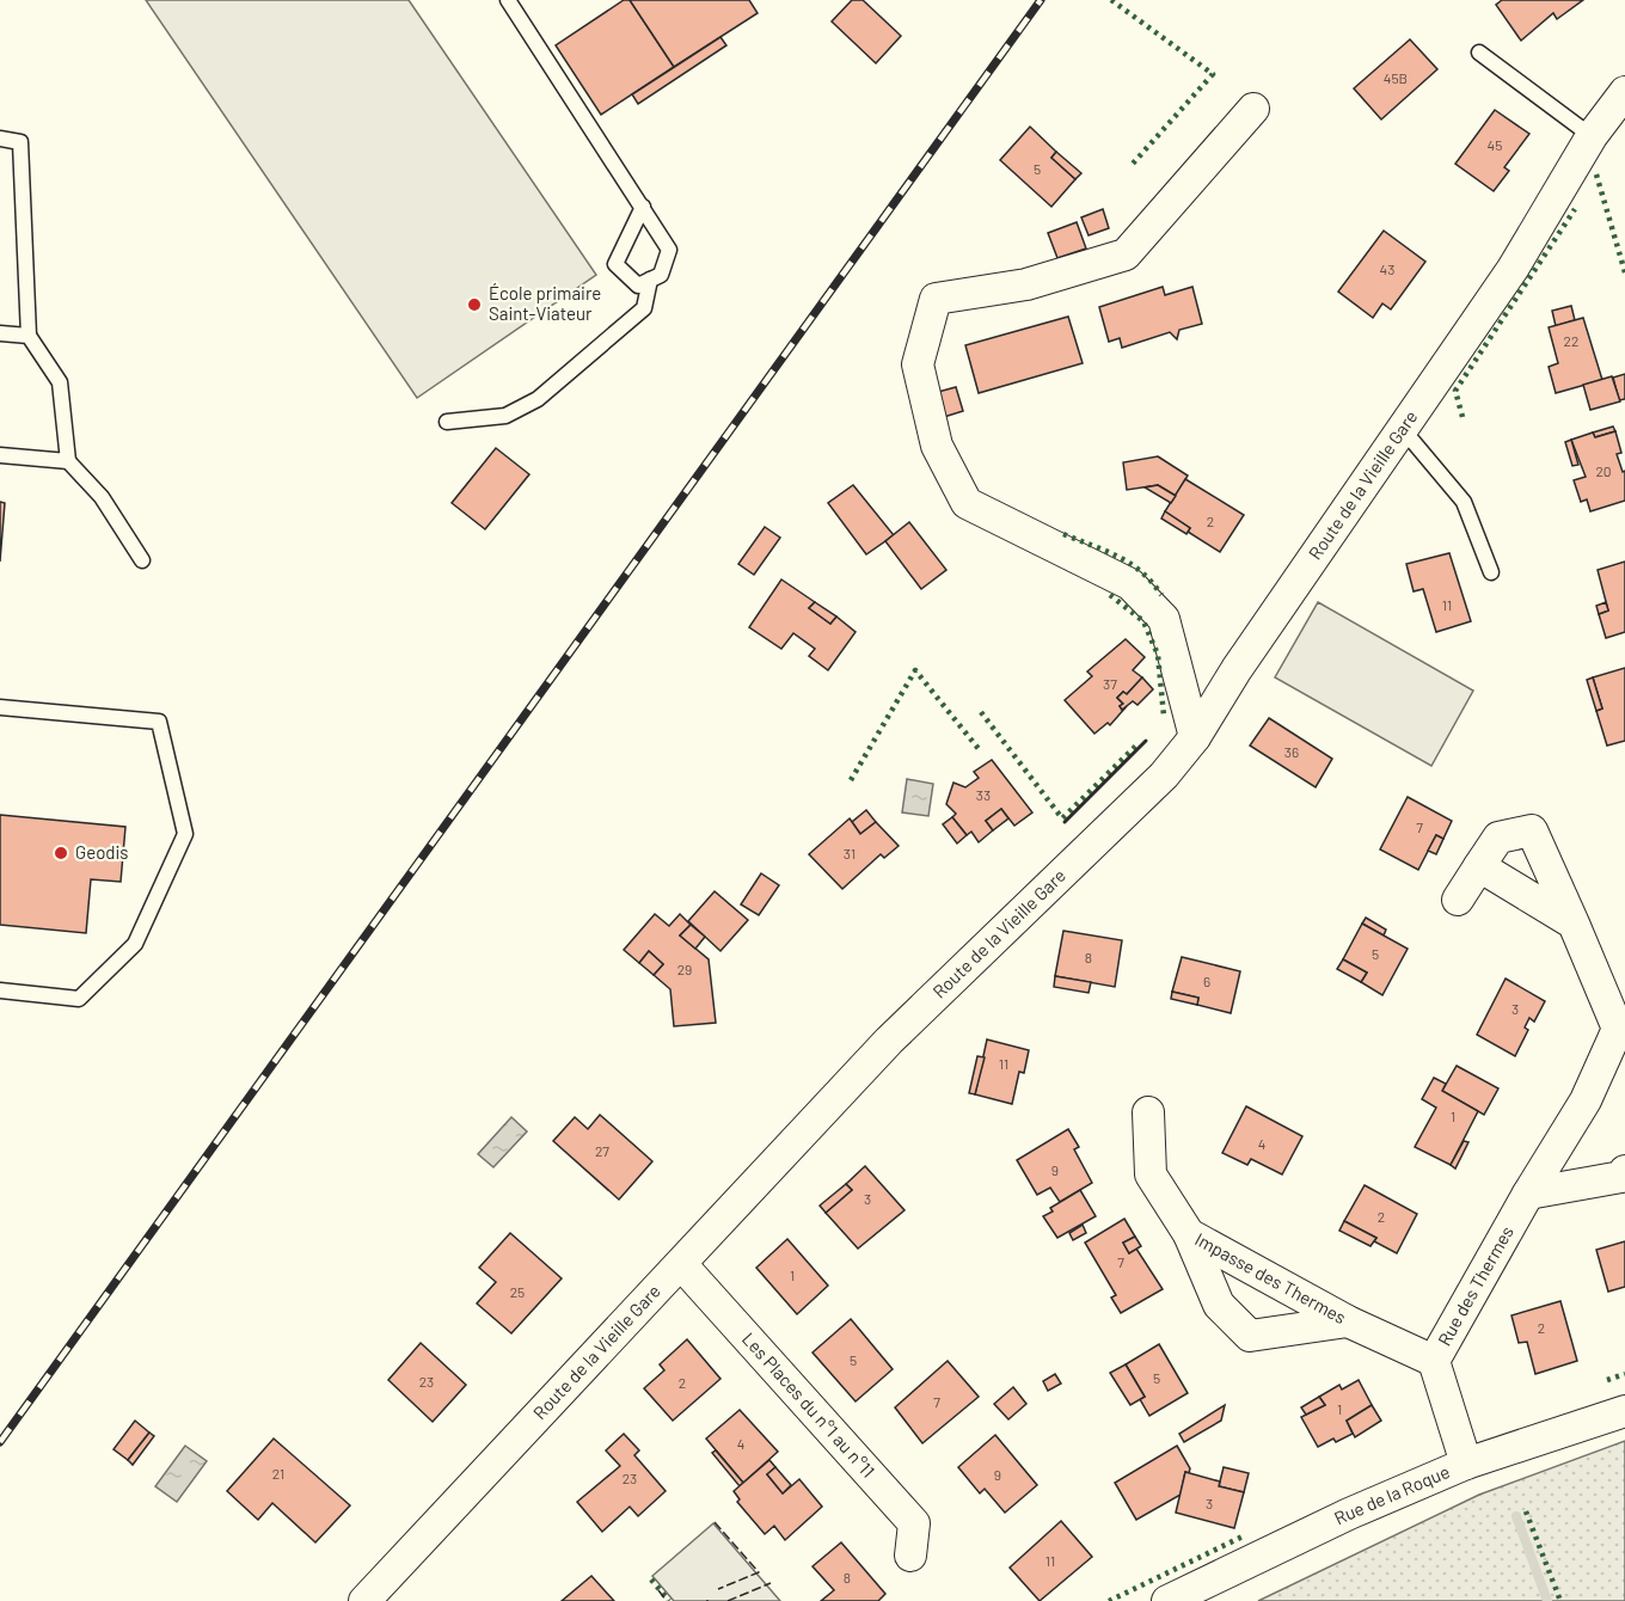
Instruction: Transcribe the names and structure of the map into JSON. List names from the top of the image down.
{
  "streets": {
    "street": [
      "Route de la Vieille Gare",
      "Impasse des Thermes",
      "Rue des Thermes",
      "Les Places du n°1 au n°11",
      "Rue de la Roque"
    ]
  },
  "crossings": [
    ["Route de la Vieille Gare", "Les Places du n°1 au n°11"],
    ["Impasse des Thermes", "Rue des Thermes"],
    ["Rue des Thermes", "Rue de la Roque"]
  ],
  "places": ["École primaire Saint-Viateur", "Geodis"],
  "house_numbers": [
    "45B",
    "45",
    "5",
    "43",
    "22",
    "20",
    "2",
    "11",
    "37",
    "36",
    "33",
    "7",
    "31",
    "5",
    "8",
    "29",
    "6",
    "3",
    "11",
    "1",
    "4",
    "27",
    "9",
    "3",
    "2",
    "7",
    "1",
    "25",
    "2",
    "5",
    "5",
    "23",
    "2",
    "7",
    "1",
    "4",
    "21",
    "9",
    "23",
    "3",
    "11",
    "8"
  ]
}
